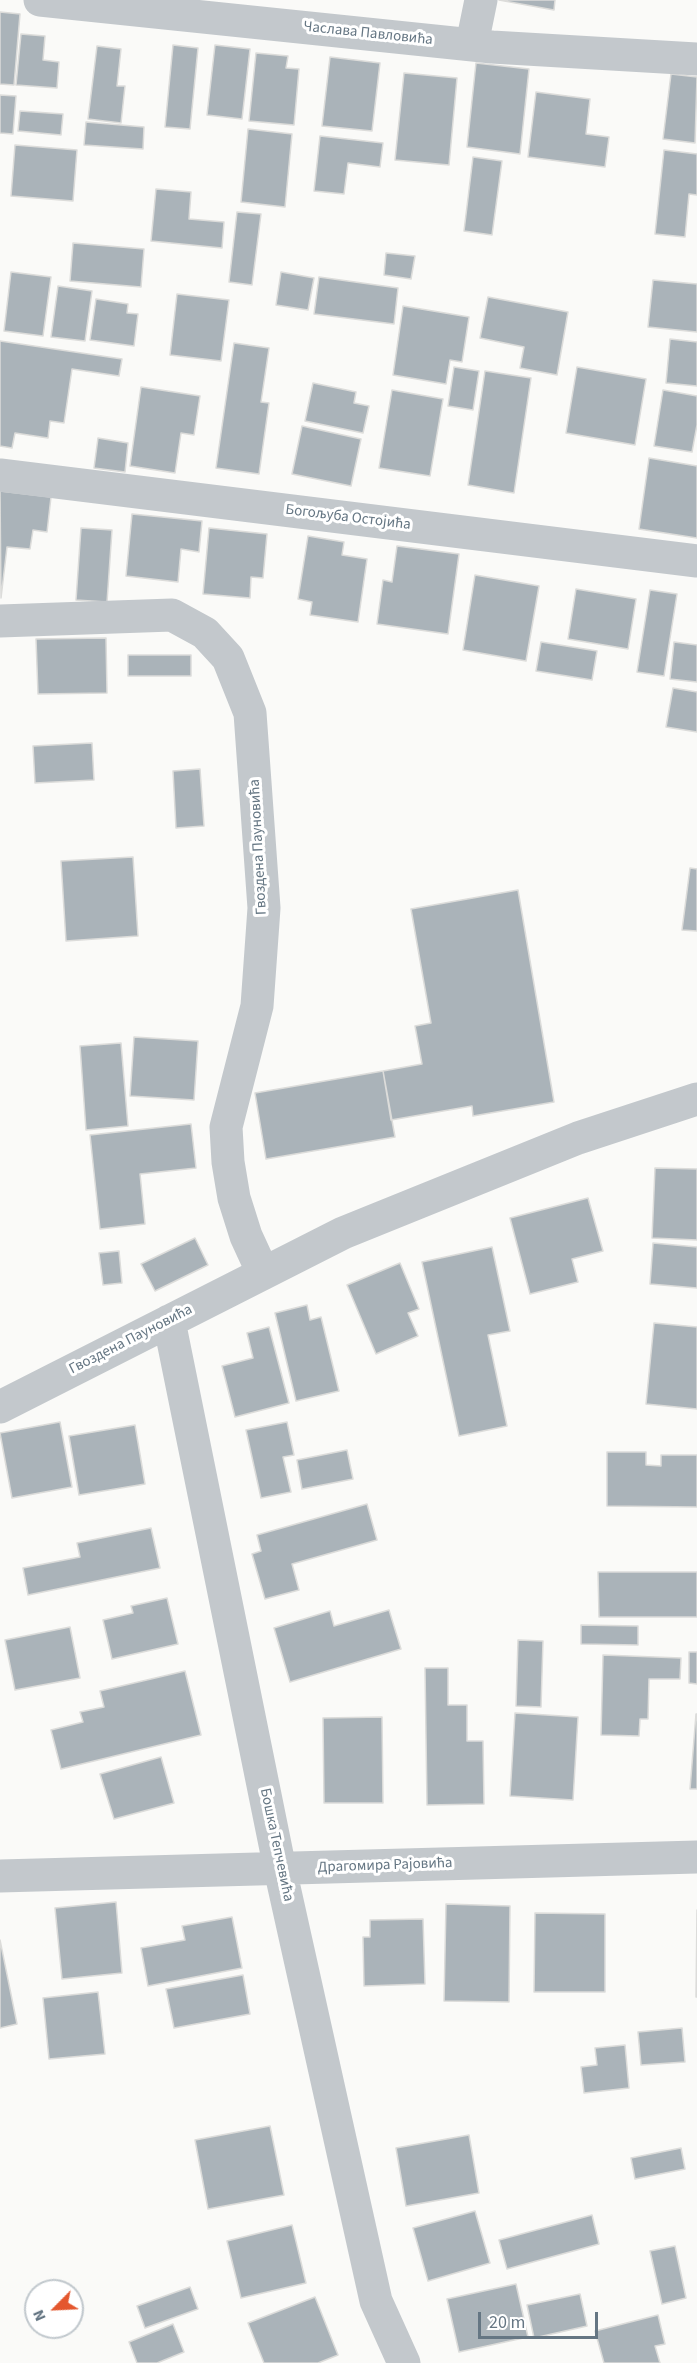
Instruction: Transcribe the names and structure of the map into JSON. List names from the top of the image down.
{
  "streets": {
    "street": [
      "Часлава Павловића",
      "Богољуба Остојића",
      "Гвоздена Пауновића",
      "Бошка Тепчевића",
      "Драгомира Рајовића"
    ]
  },
  "crossings": [
    ["Гвоздена Пауновића", "Бошка Тепчевића"],
    ["Бошка Тепчевића", "Драгомира Рајовића"]
  ],
  "scale_bar": "20 m",
  "north": "bottom left"
}
